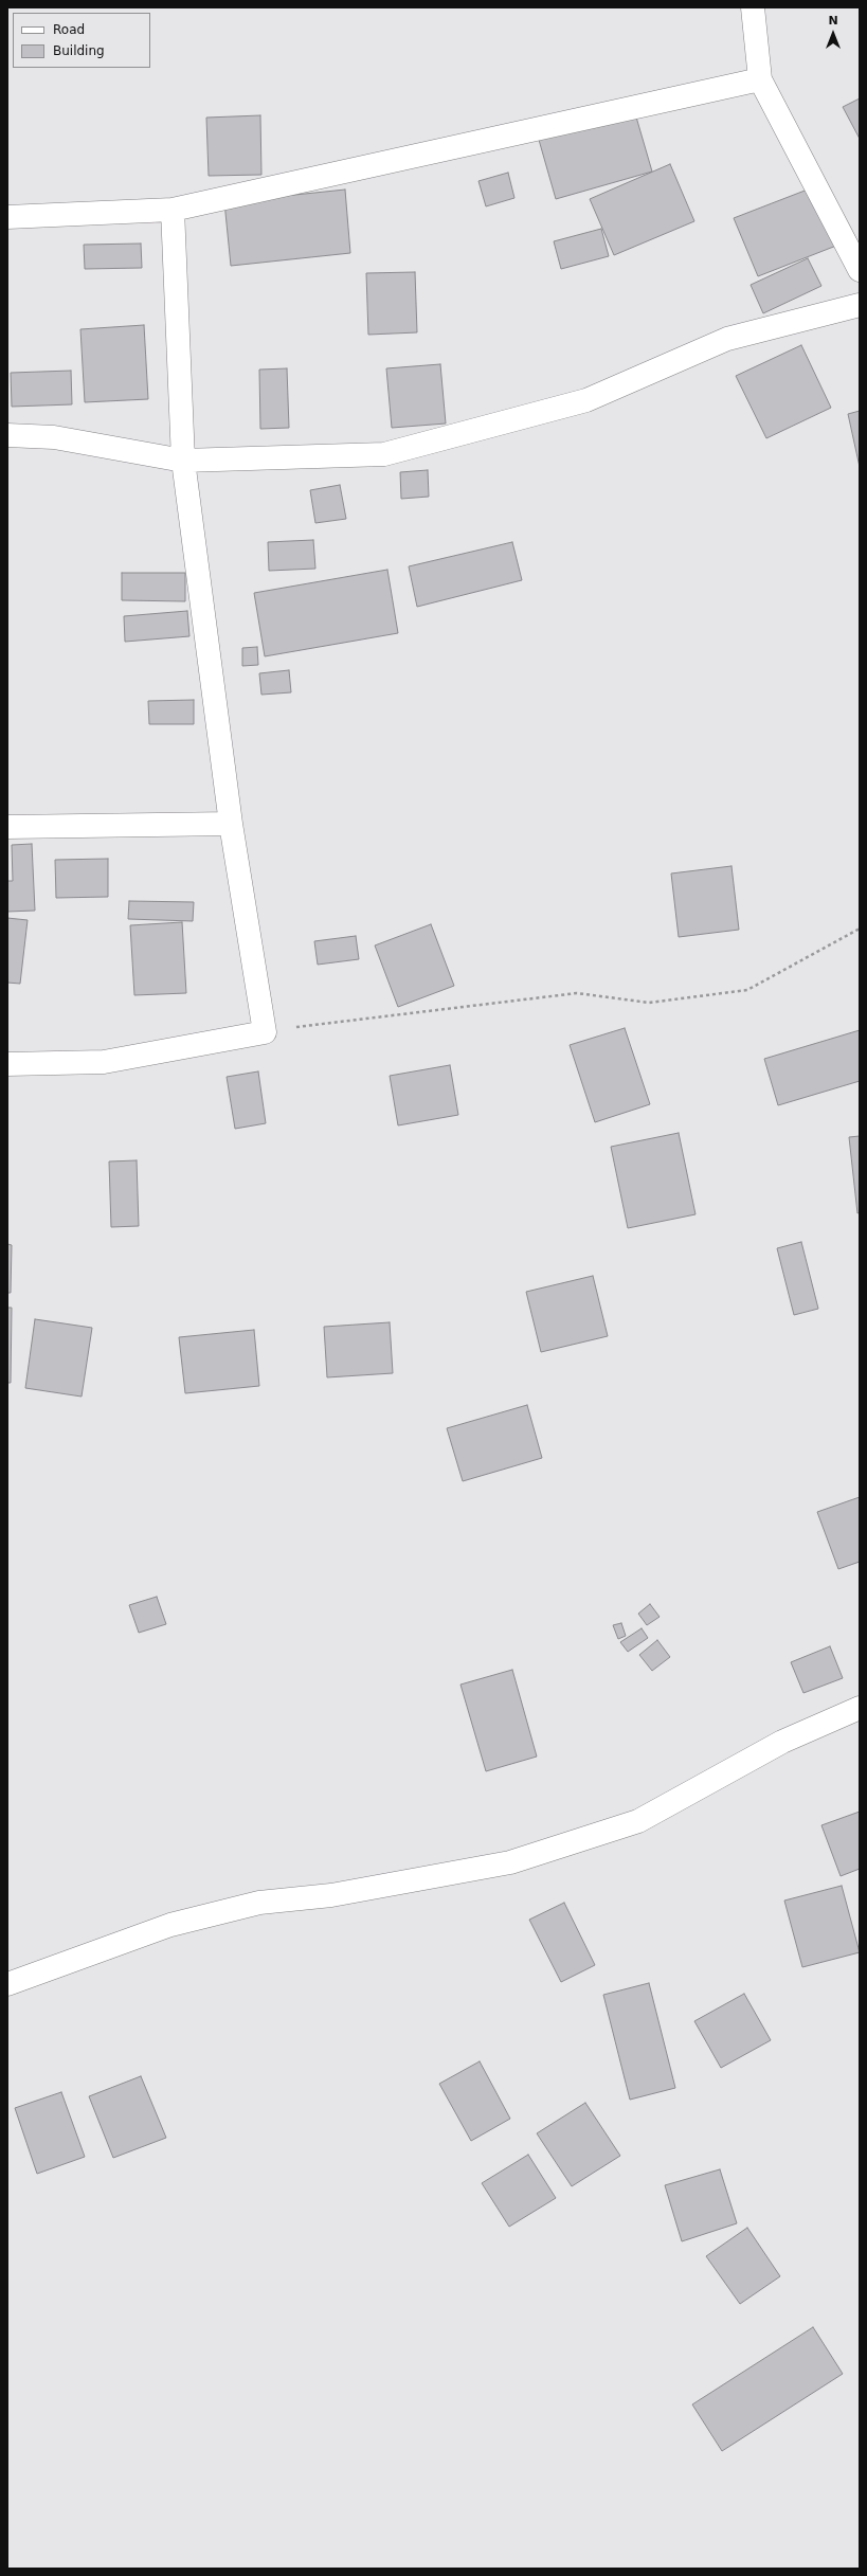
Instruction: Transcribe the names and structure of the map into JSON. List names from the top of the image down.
{
  "legend": ["Road", "Building"],
  "north": "top"
}
